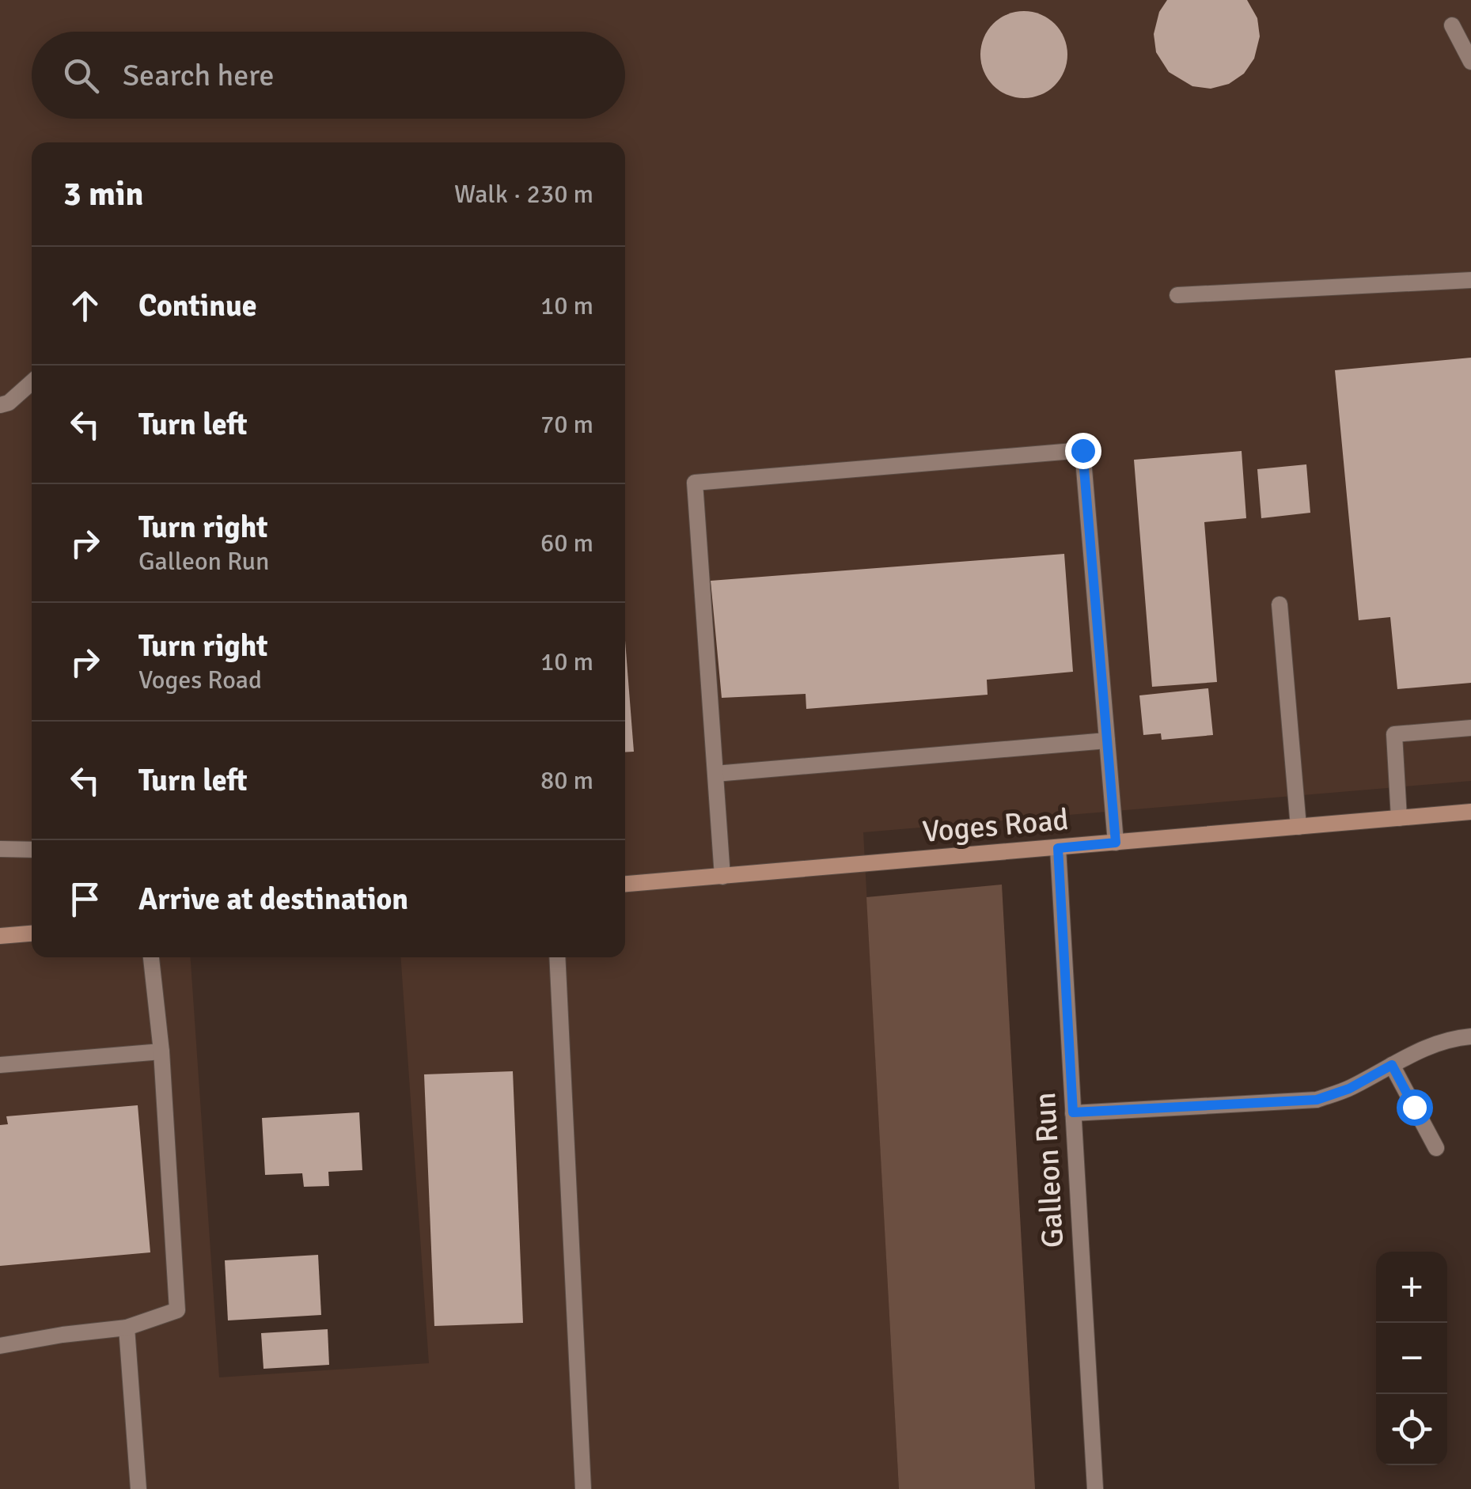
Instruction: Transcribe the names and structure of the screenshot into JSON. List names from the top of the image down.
{
  "streets": {
    "street": ["Voges Road", "Galleon Run"]
  },
  "crossings": [
    ["Voges Road", "Galleon Run"]
  ],
  "page": {
    "search": "Search here",
    "heading": ["3 min", "Walk · 230 m"],
    "list": [
      ["Continue", "10 m"],
      ["Turn left", "70 m"],
      ["Turn right", "Galleon Run", "60 m"],
      ["Turn right", "Voges Road", "10 m"],
      ["Turn left", "80 m"],
      "Arrive at destination"
    ],
    "map_buttons": ["+", "−"]
  }
}
